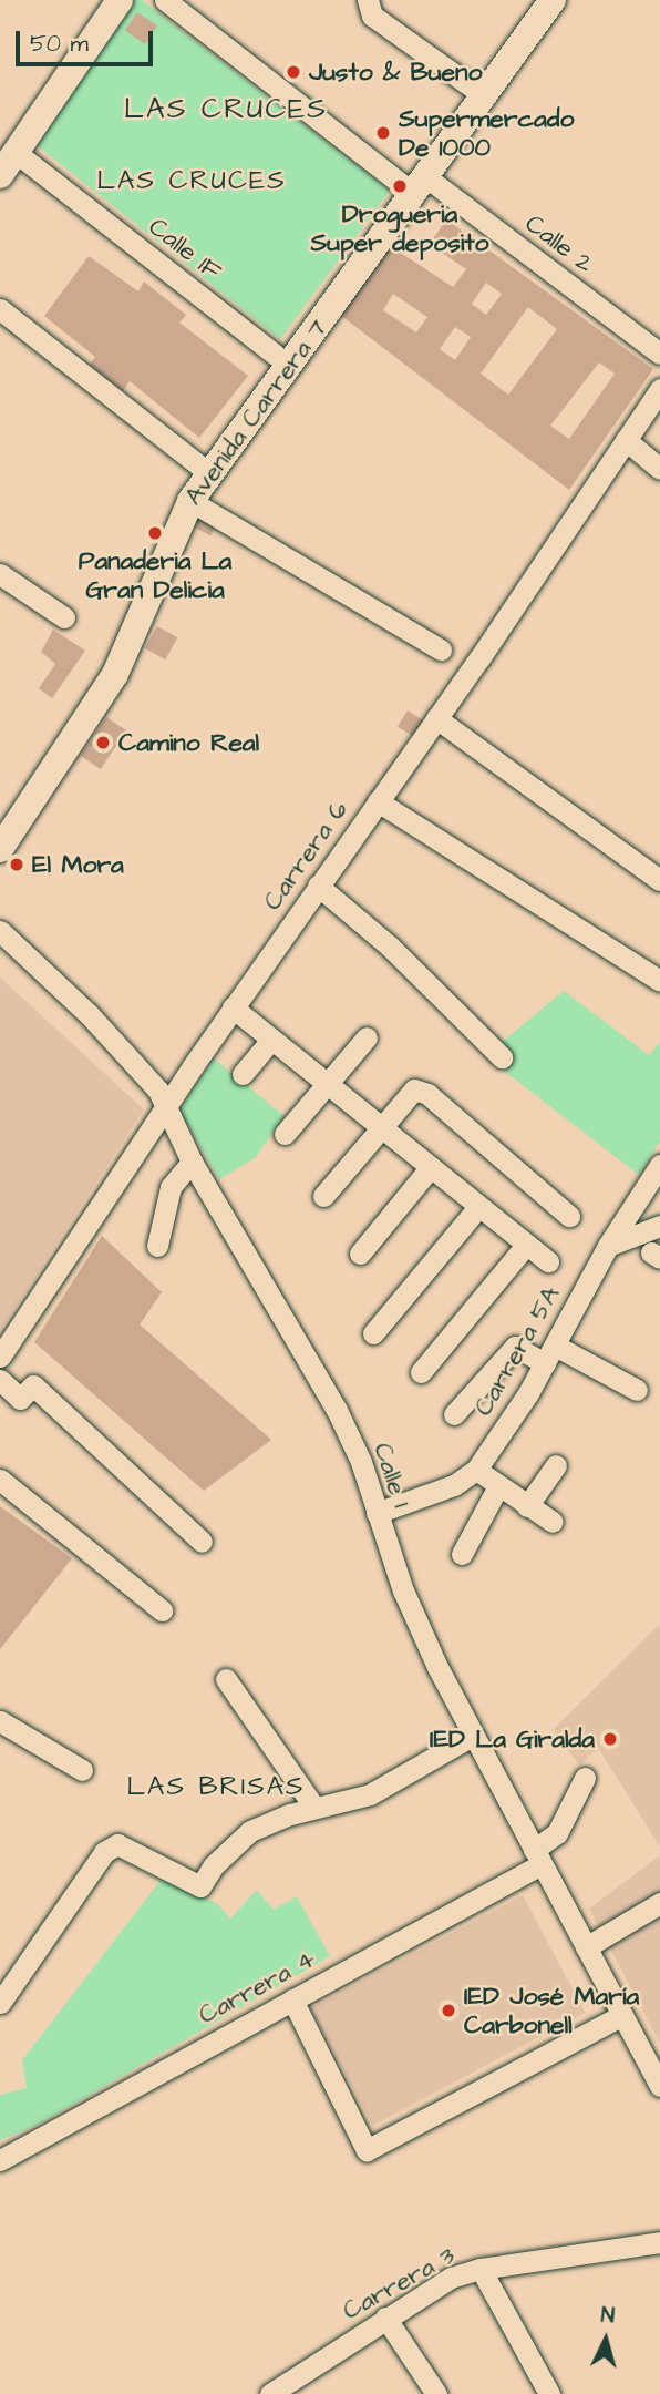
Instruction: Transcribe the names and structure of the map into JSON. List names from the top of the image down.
{
  "streets": {
    "main road": ["Avenida Carrera 7"],
    "street": [
      "Calle 2",
      "Calle 1F",
      "Carrera 6",
      "Carrera 5A",
      "Calle 1",
      "Carrera 4",
      "Carrera 3"
    ]
  },
  "crossings": [
    ["Calle 2", "Avenida Carrera 7"],
    ["Calle 1F", "Avenida Carrera 7"],
    ["Carrera 6", "Calle 1"],
    ["Carrera 5A", "Calle 1"],
    ["Calle 1", "Carrera 4"]
  ],
  "districts": ["LAS CRUCES", "LAS CRUCES", "LAS BRISAS"],
  "places": [
    "Justo & Bueno",
    "Supermercado De 1000",
    "Drogueria Super deposito",
    "Panaderia La Gran Delicia",
    "Camino Real",
    "El Mora",
    "IED La Giralda",
    "IED José María Carbonell"
  ],
  "scale_bar": "50 m",
  "north": "top"
}
